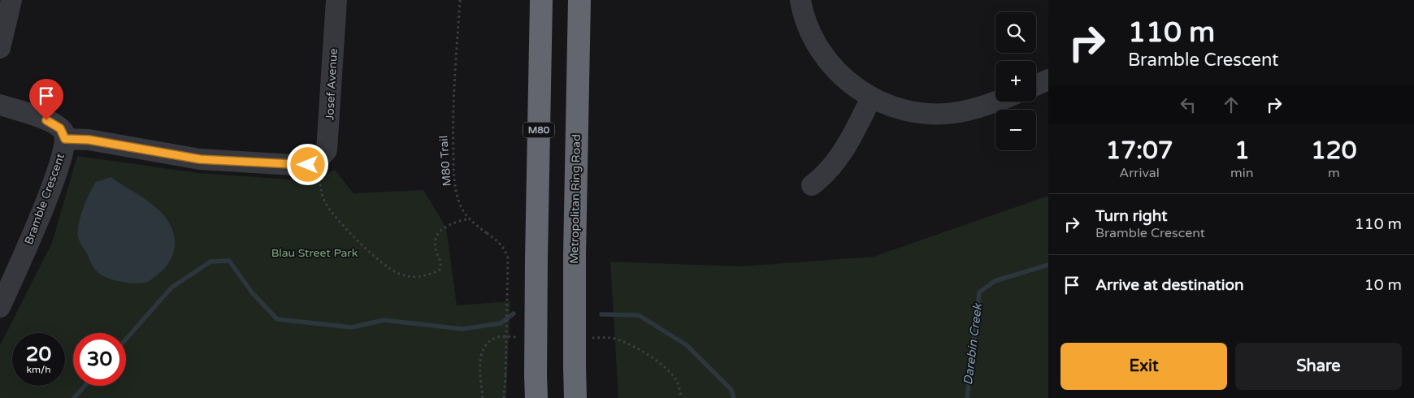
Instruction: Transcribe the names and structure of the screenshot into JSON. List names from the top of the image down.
{
  "streets": {
    "highway": ["M80", "Metropolitan Ring Road"],
    "street": ["Josef Avenue", "Bramble Crescent"],
    "path": ["M80 Trail"]
  },
  "water": ["Darebin Creek"],
  "parks": ["Blau Street Park"],
  "page": {
    "turn": ["110 m", "Bramble Crescent"],
    "map_buttons": ["+", "−"],
    "eta": [
      "17:07",
      "Arrival",
      "1",
      "min",
      "120",
      "m"
    ],
    "list": [
      {
        "name": "Turn right",
        "note": "Bramble Crescent",
        "value": "110 m"
      },
      {
        "name": "Arrive at destination",
        "value": "10 m"
      }
    ],
    "speed": "20 km/h",
    "limit": "30",
    "buttons": ["Exit", "Share"]
  }
}
